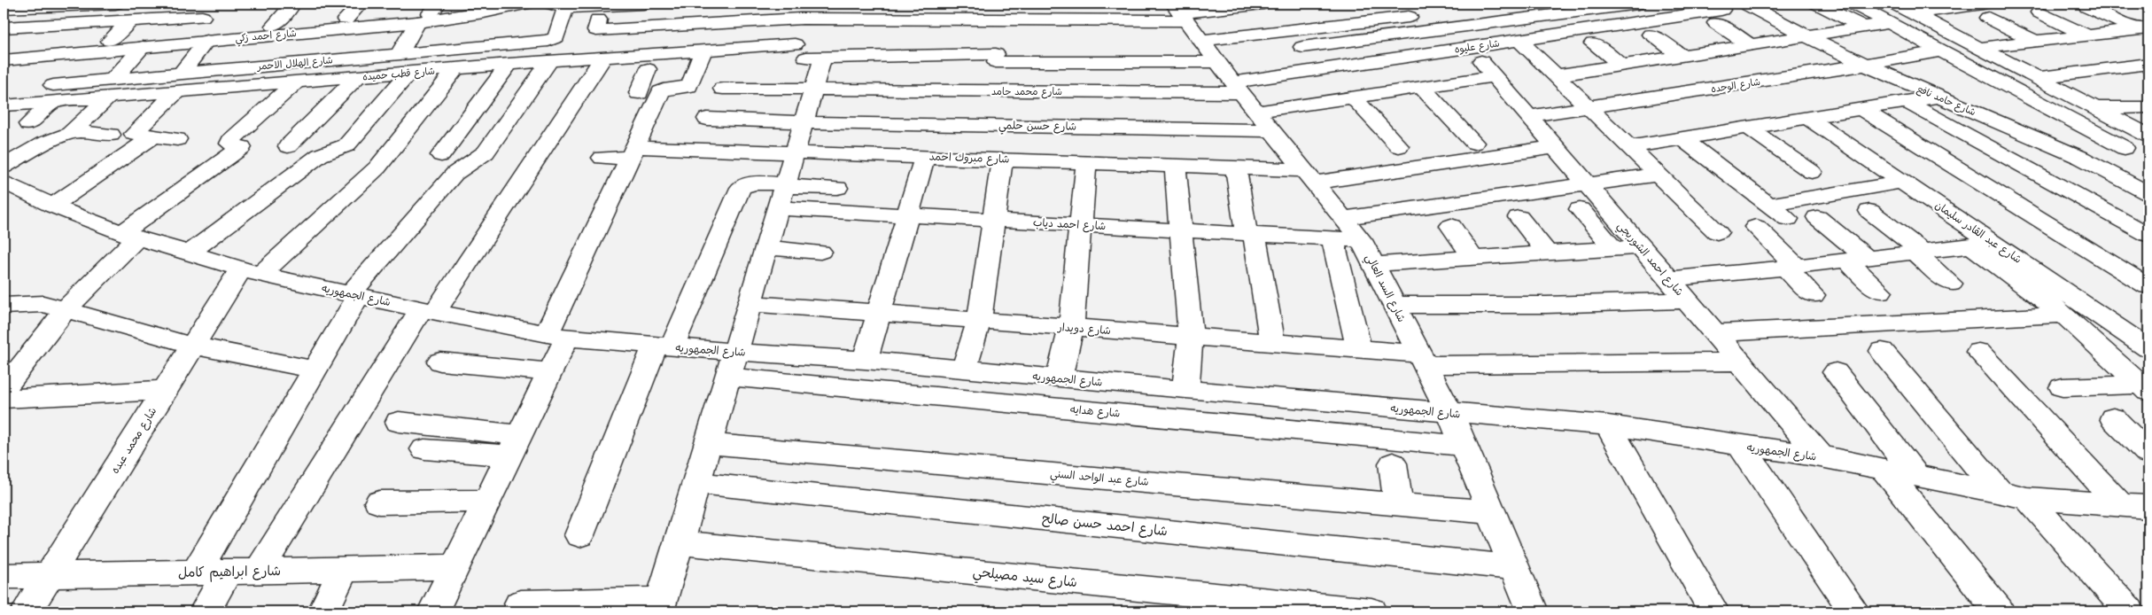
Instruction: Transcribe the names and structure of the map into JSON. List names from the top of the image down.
{
  "streets": {
    "street": [
      "شارع احمد زكي",
      "شارع عليوه",
      "شارع الهلال الاحمر",
      "شارع قطب حميده",
      "شارع الوحده",
      "شارع محمد حامد",
      "شارع حامد نافع",
      "شارع حسن حلمي",
      "شارع مبروك احمد",
      "شارع احمد دياب",
      "شارع عبد القادر سليمان",
      "شارع احمد الشوربجي",
      "شارع السد العالي",
      "شارع الجمهوريه",
      "شارع دويدار",
      "شارع هدايه",
      "شارع محمد عبده",
      "شارع عبد الواحد السني",
      "شارع احمد حسن صالح",
      "شارع ابراهيم كامل",
      "شارع سيد مصيلحي"
    ]
  },
  "crossings": [
    ["شارع عليوه", "شارع محمد حامد"],
    ["شارع عليوه", "شارع السد العالي"],
    ["شارع الهلال الاحمر", "شارع قطب حميده"],
    ["شارع قطب حميده", "شارع محمد عبده"],
    ["شارع الوحده", "شارع حامد نافع"],
    ["شارع الوحده", "شارع احمد الشوربجي"],
    ["شارع محمد حامد", "شارع السد العالي"],
    ["شارع حسن حلمي", "شارع السد العالي"],
    ["شارع مبروك احمد", "شارع احمد الشوربجي"],
    ["شارع مبروك احمد", "شارع السد العالي"],
    ["شارع احمد دياب", "شارع السد العالي"],
    ["شارع احمد الشوربجي", "شارع الجمهوريه"],
    ["شارع احمد الشوربجي", "شارع دويدار"],
    ["شارع السد العالي", "شارع الجمهوريه"],
    ["شارع السد العالي", "شارع دويدار"],
    ["شارع السد العالي", "شارع هدايه"],
    ["شارع السد العالي", "شارع عبد الواحد السني"],
    ["شارع السد العالي", "شارع احمد حسن صالح"],
    ["شارع الجمهوريه", "شارع هدايه"],
    ["شارع الجمهوريه", "شارع محمد عبده"],
    ["شارع محمد عبده", "شارع ابراهيم كامل"]
  ]
}
